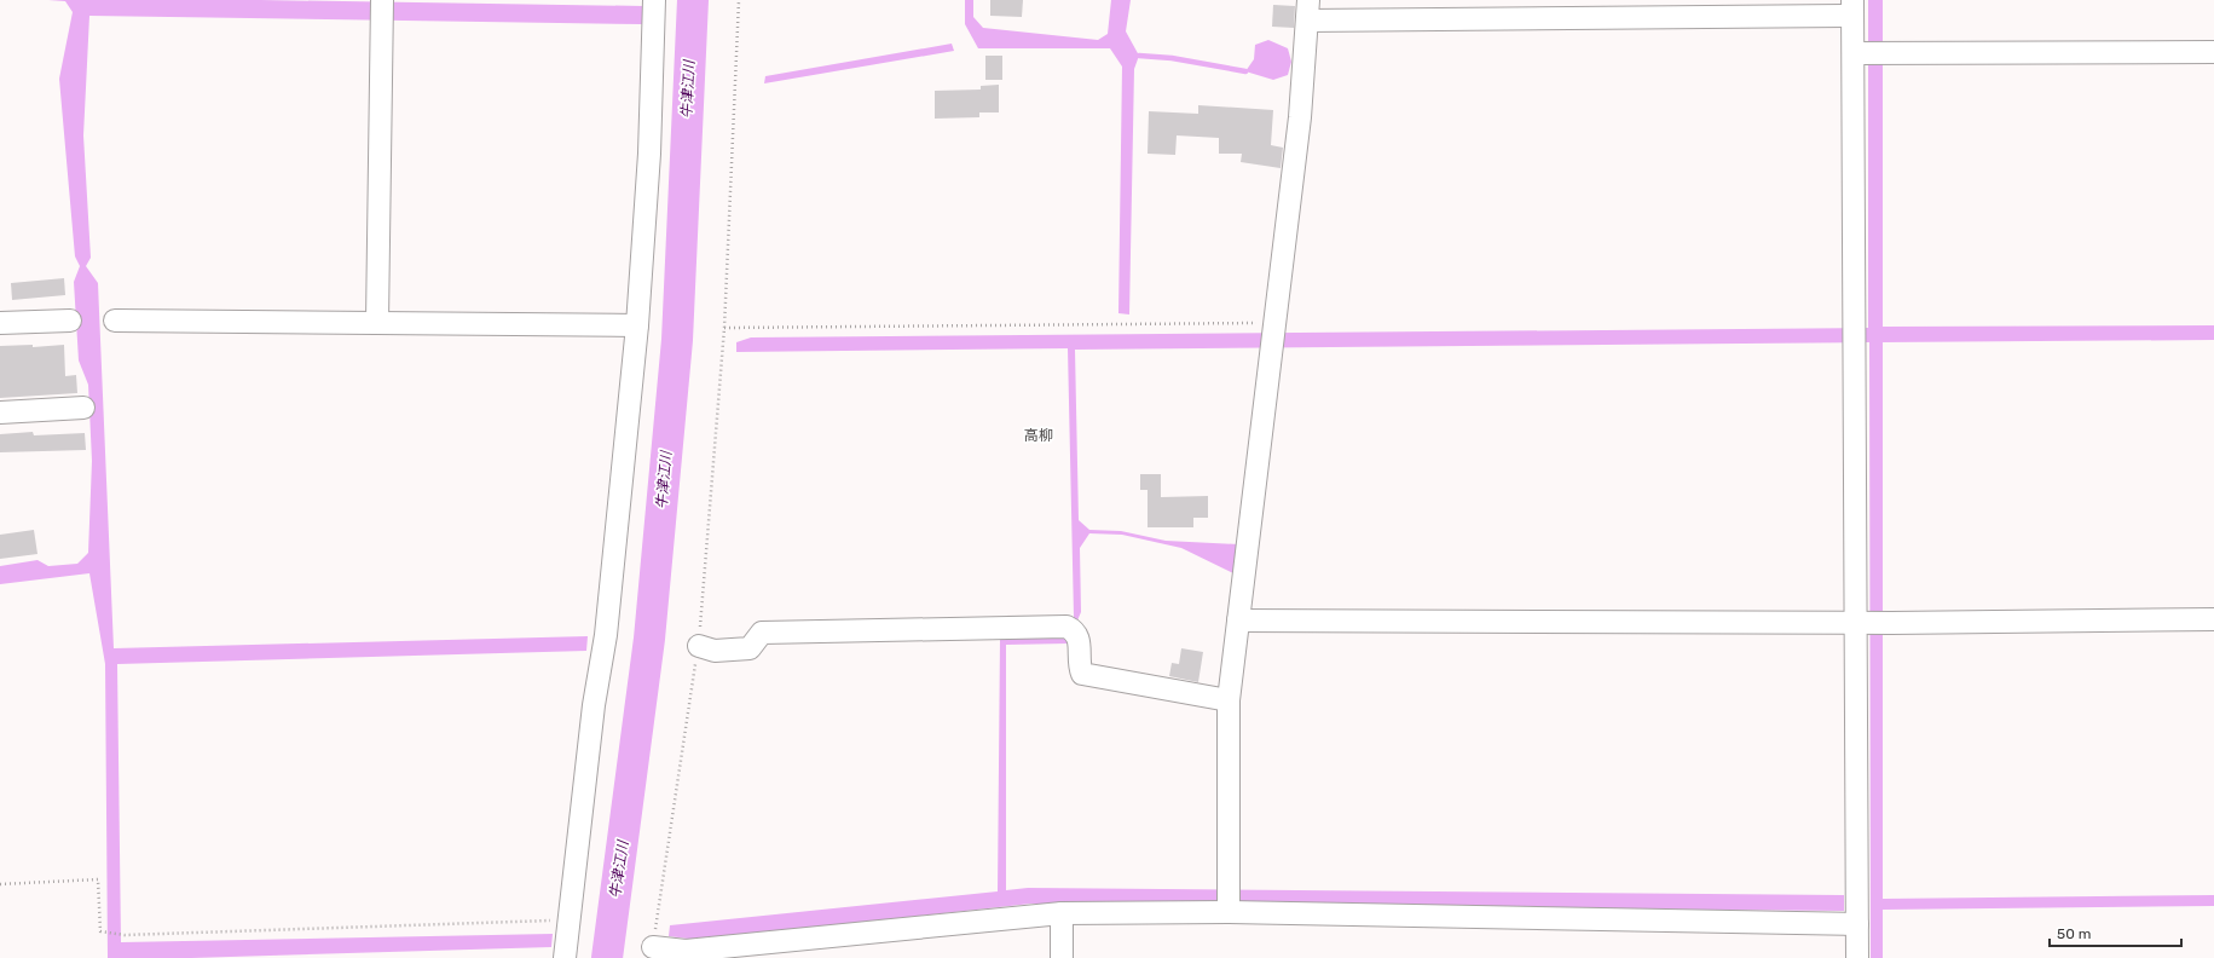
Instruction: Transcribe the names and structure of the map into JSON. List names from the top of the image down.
{
  "districts": ["高柳"],
  "water": ["牛津江川"],
  "scale_bar": "50 m"
}
